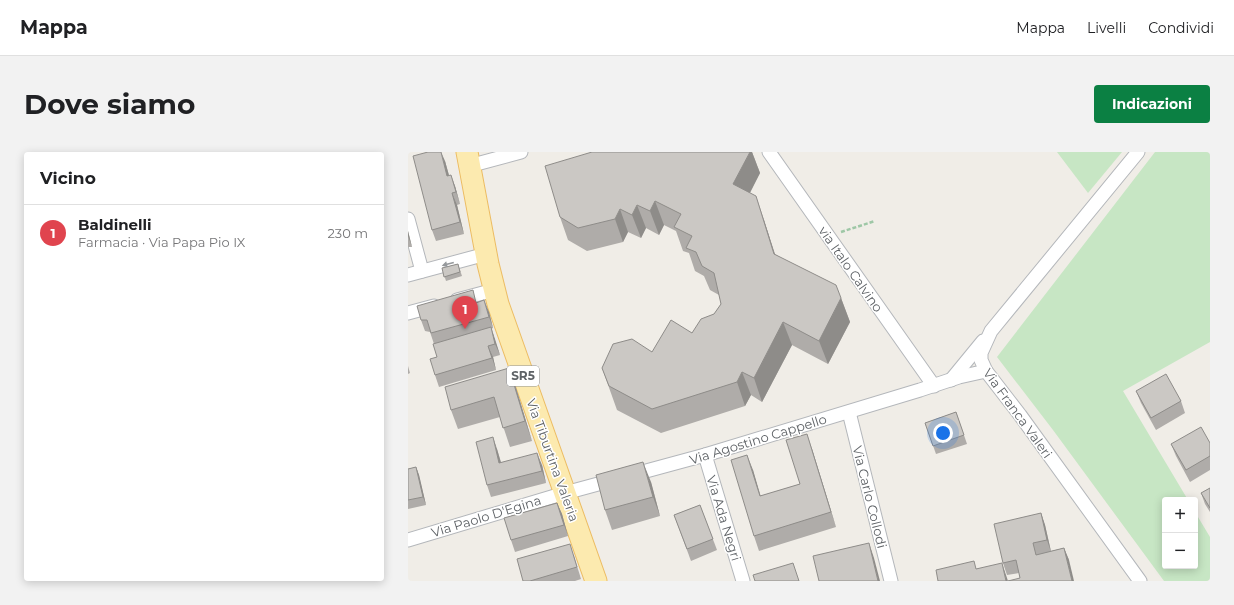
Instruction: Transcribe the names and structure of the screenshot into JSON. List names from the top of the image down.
{
  "streets": {
    "main road": ["SR5", "Via Tiburtina Valeria"],
    "street": [
      "via Italo Calvino",
      "Via Franca Valeri",
      "Via Agostino Cappello",
      "Via Carlo Collodi",
      "Via Paolo D'Egina",
      "Via Ada Negri"
    ]
  },
  "crossings": [
    ["via Italo Calvino", "Via Agostino Cappello"],
    ["Via Franca Valeri", "Via Agostino Cappello"],
    ["Via Agostino Cappello", "Via Tiburtina Valeria"],
    ["Via Agostino Cappello", "Via Carlo Collodi"],
    ["Via Agostino Cappello", "Via Paolo D'Egina"],
    ["Via Agostino Cappello", "Via Ada Negri"],
    ["Via Tiburtina Valeria", "Via Paolo D'Egina"]
  ],
  "page": {
    "header": "Mappa",
    "nav": ["Mappa", "Livelli", "Condividi"],
    "buttons": "Indicazioni",
    "title": "Dove siamo",
    "heading": "Vicino",
    "list": [
      {
        "mark": "1",
        "name": "Baldinelli",
        "note": "Farmacia · Via Papa Pio IX",
        "value": "230 m"
      }
    ],
    "pins": "1",
    "map_buttons": ["+", "−"]
  }
}
